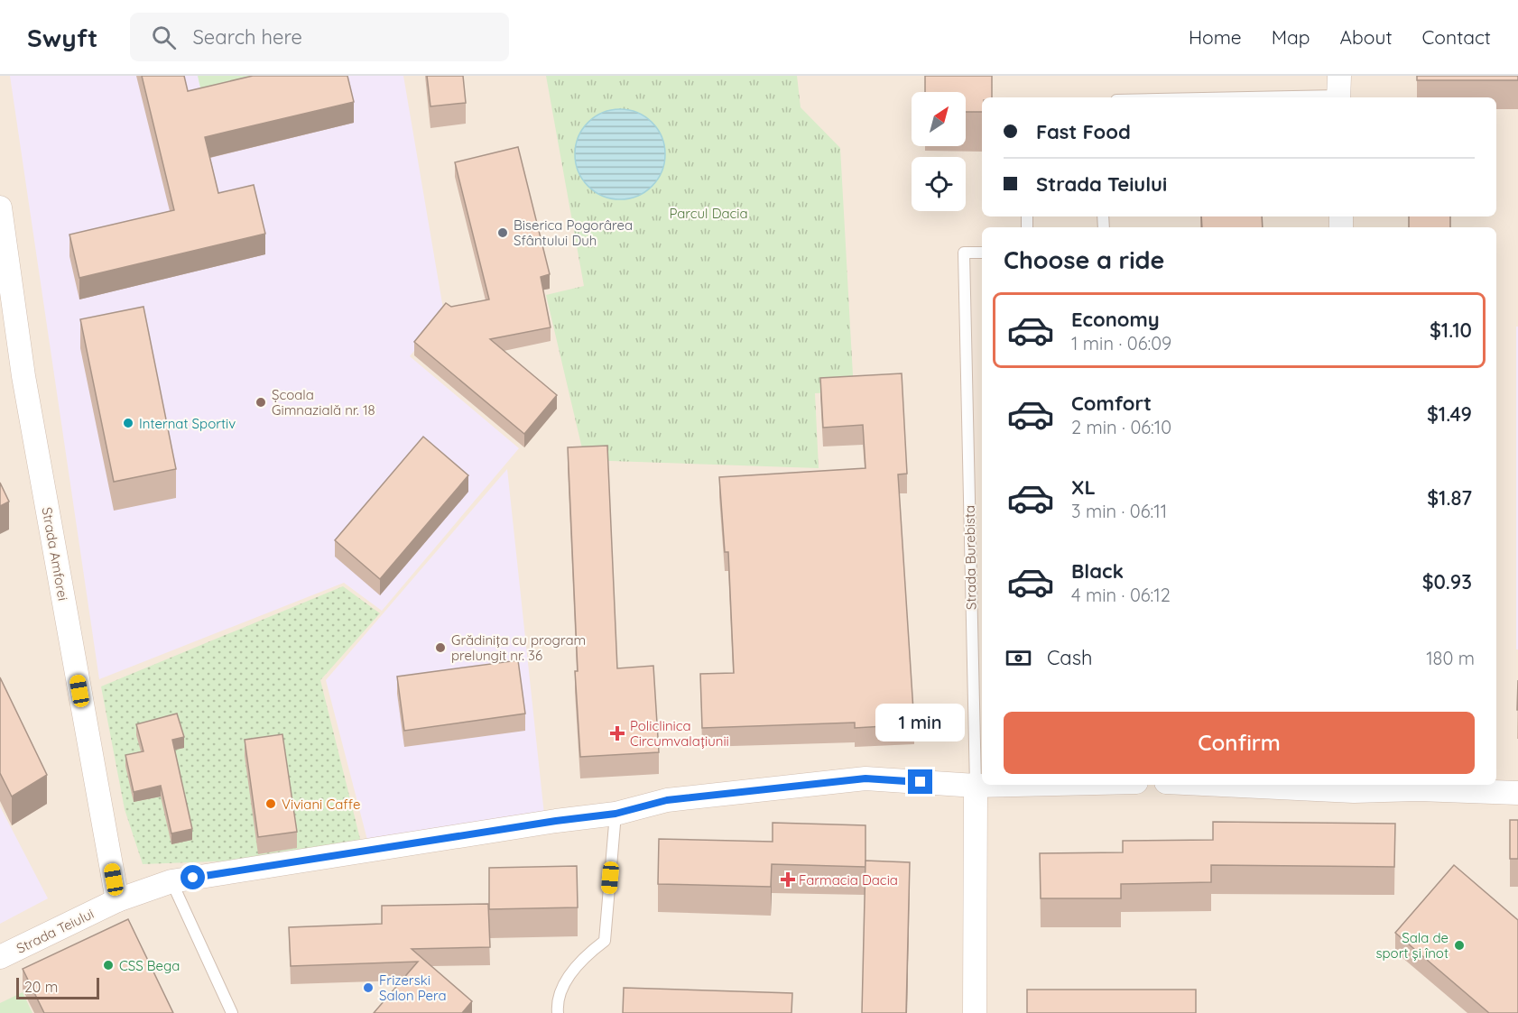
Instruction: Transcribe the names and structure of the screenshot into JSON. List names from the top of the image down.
{
  "streets": {
    "street": ["Strada Amforei", "Strada Burebista", "Strada Teiului"]
  },
  "crossings": [
    ["Strada Amforei", "Strada Teiului"],
    ["Strada Burebista", "Strada Teiului"]
  ],
  "parks": ["Parcul Dacia"],
  "places": {
    "other": [
      "Biserica Pogorârea Sfântului Duh",
      "Școala Gimnazială nr. 18",
      "Internat Sportiv",
      "Grădinița cu program prelungit nr. 36",
      "Viviani Caffe",
      "Sala de sport și înot",
      "CSS Bega",
      "Frizerski Salon Pera"
    ],
    "health": ["Policlinica Circumvalațiunii", "Farmacia Dacia"]
  },
  "scale_bar": "20 m",
  "north": "top right",
  "page": {
    "header": "Swyft",
    "search": "Search here",
    "nav": [
      "Home",
      "Map",
      "About",
      "Contact"
    ],
    "banner": ["Fast Food", "Strada Teiului"],
    "heading": "Choose a ride",
    "list": [
      {
        "name": "Economy",
        "note": "1 min · 06:09",
        "value": "$1.10"
      },
      {
        "name": "Comfort",
        "note": "2 min · 06:10",
        "value": "$1.49"
      },
      {
        "name": "XL",
        "note": "3 min · 06:11",
        "value": "$1.87"
      },
      {
        "name": "Black",
        "note": "4 min · 06:12",
        "value": "$0.93"
      }
    ],
    "pay": ["Cash", "180 m"],
    "buttons": "Confirm",
    "bubble": "1 min",
    "scale": "20 m"
  }
}
